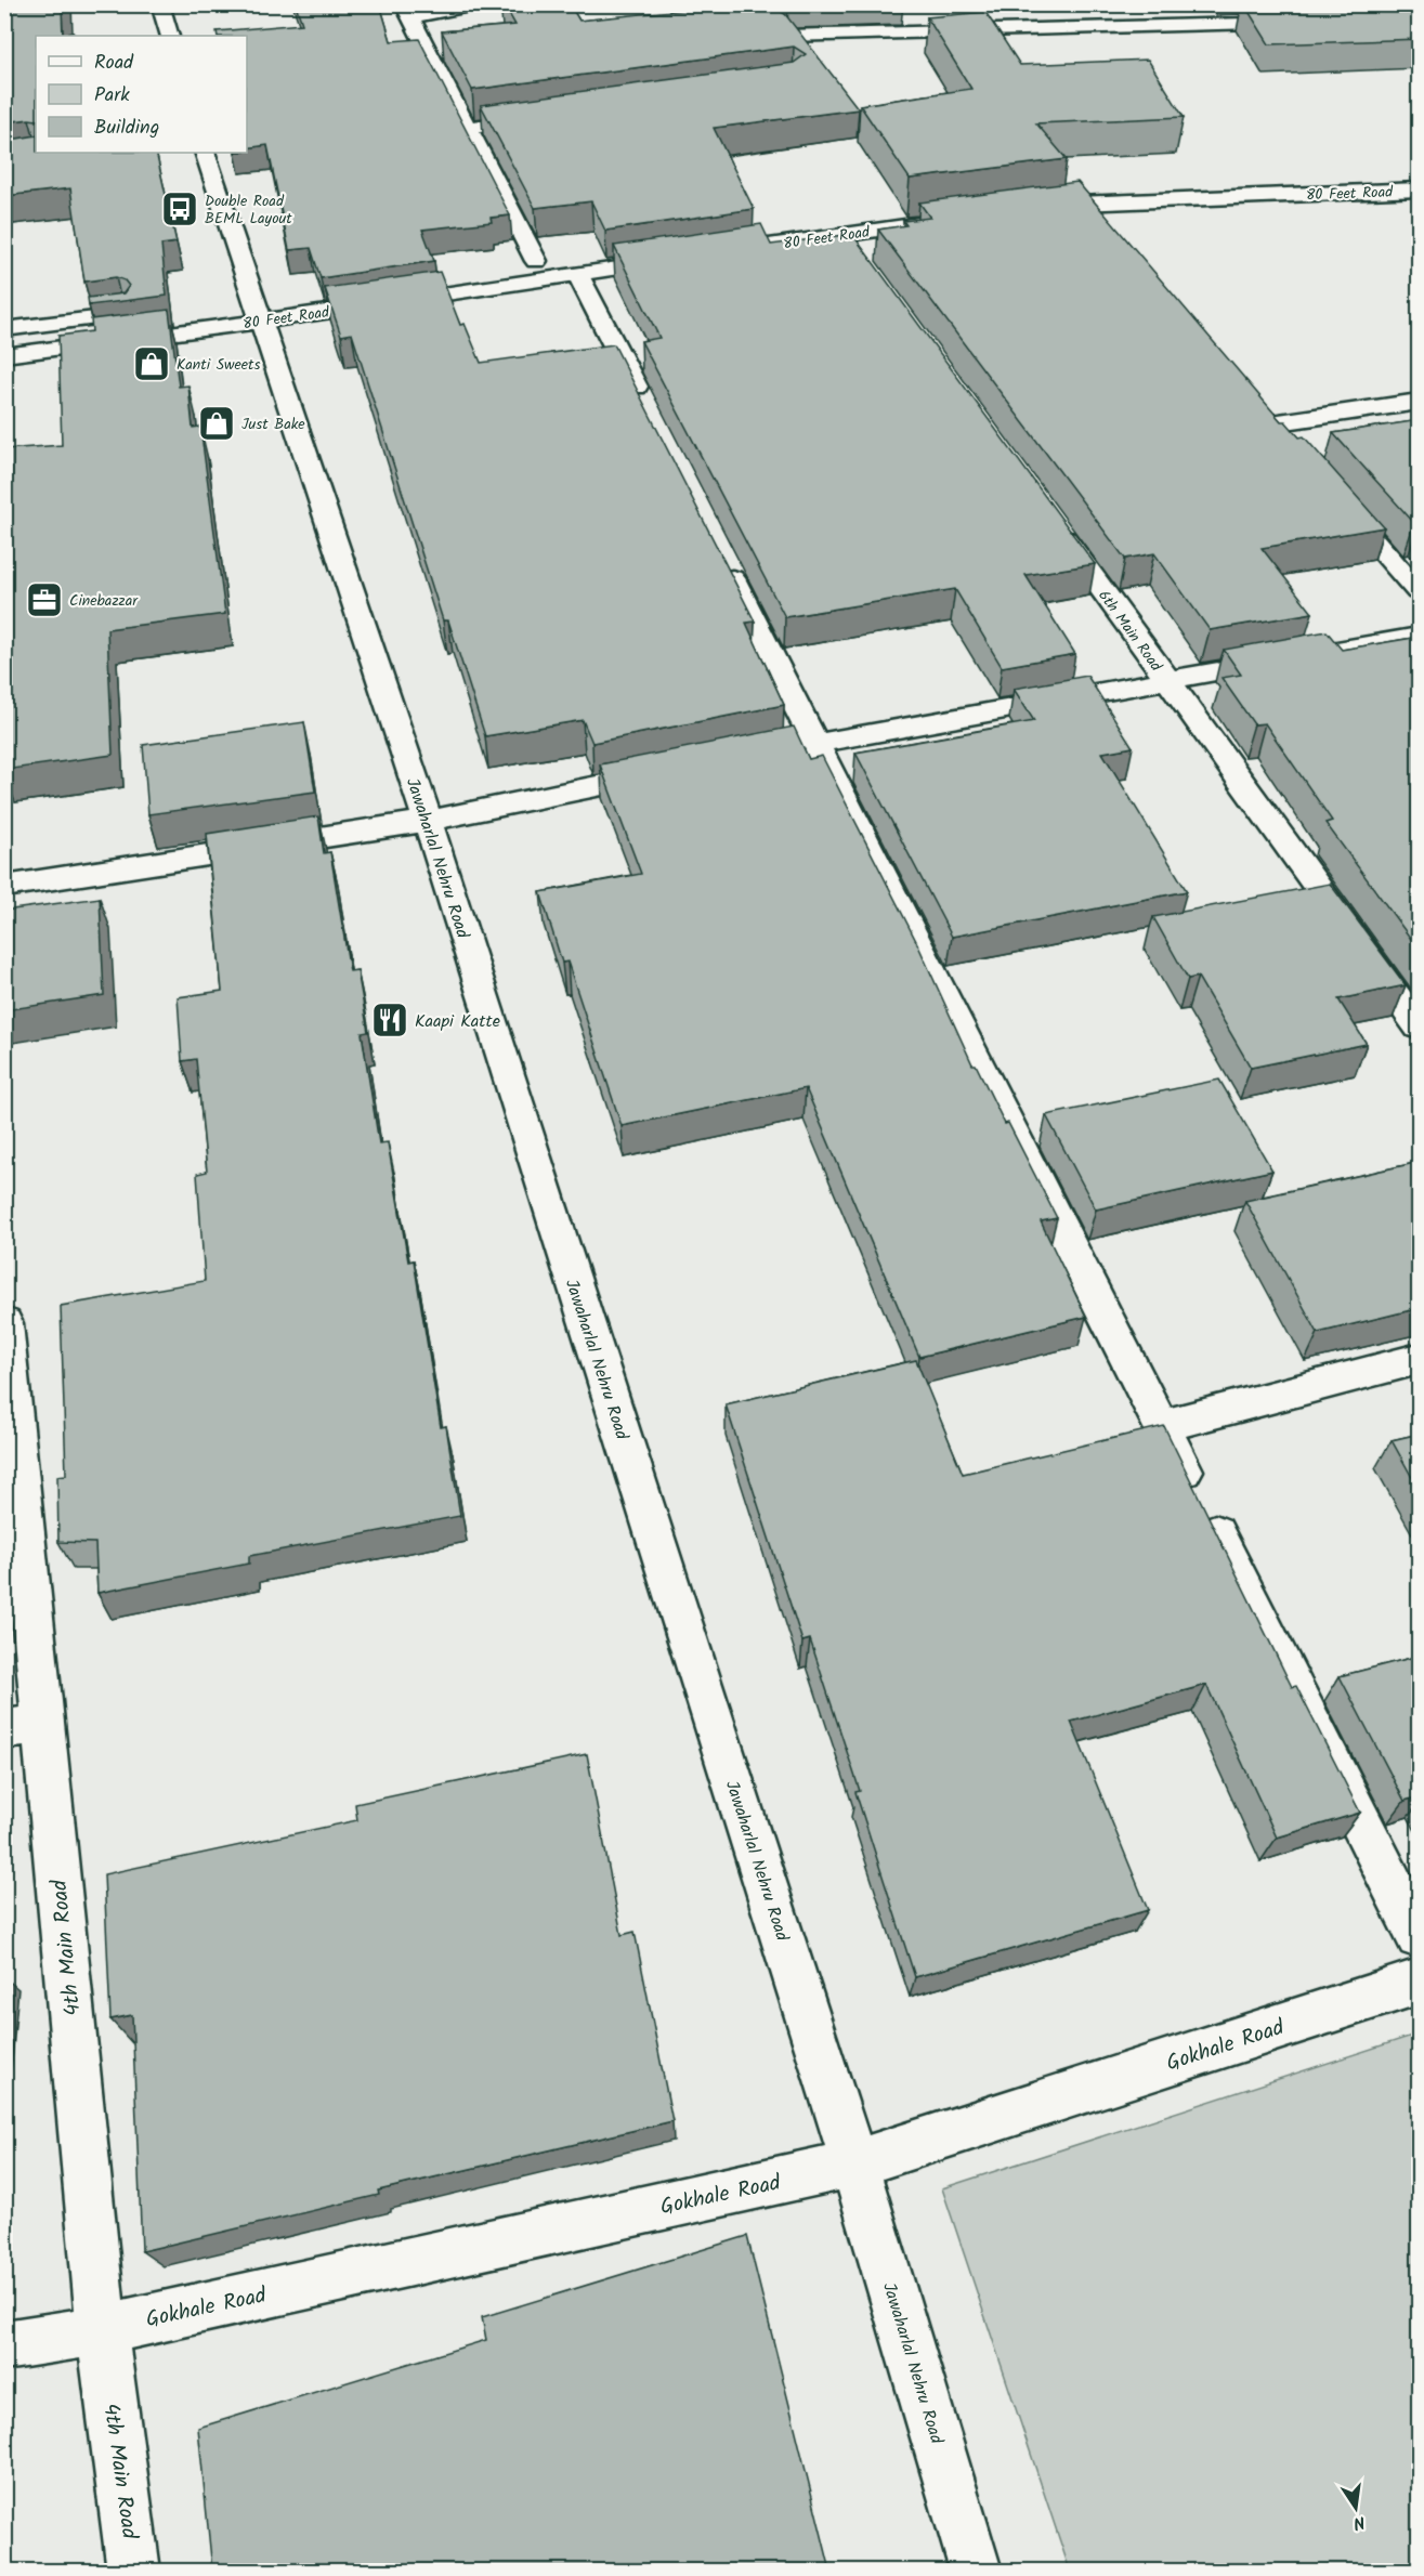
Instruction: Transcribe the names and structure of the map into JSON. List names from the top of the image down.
{
  "streets": {
    "street": [
      "80 Feet Road",
      "6th Main Road",
      "Jawaharlal Nehru Road",
      "4th Main Road",
      "Gokhale Road"
    ]
  },
  "crossings": [
    ["80 Feet Road", "Jawaharlal Nehru Road"],
    ["Jawaharlal Nehru Road", "Gokhale Road"],
    ["4th Main Road", "Gokhale Road"]
  ],
  "places": {
    "bus stop": ["Double Road BEML Layout"],
    "shop": ["Kanti Sweets", "Just Bake"],
    "office": ["Cinebazzar"],
    "restaurant": ["Kaapi Katte"]
  },
  "legend": ["Road", "Park", "Building"],
  "north": "bottom"
}
